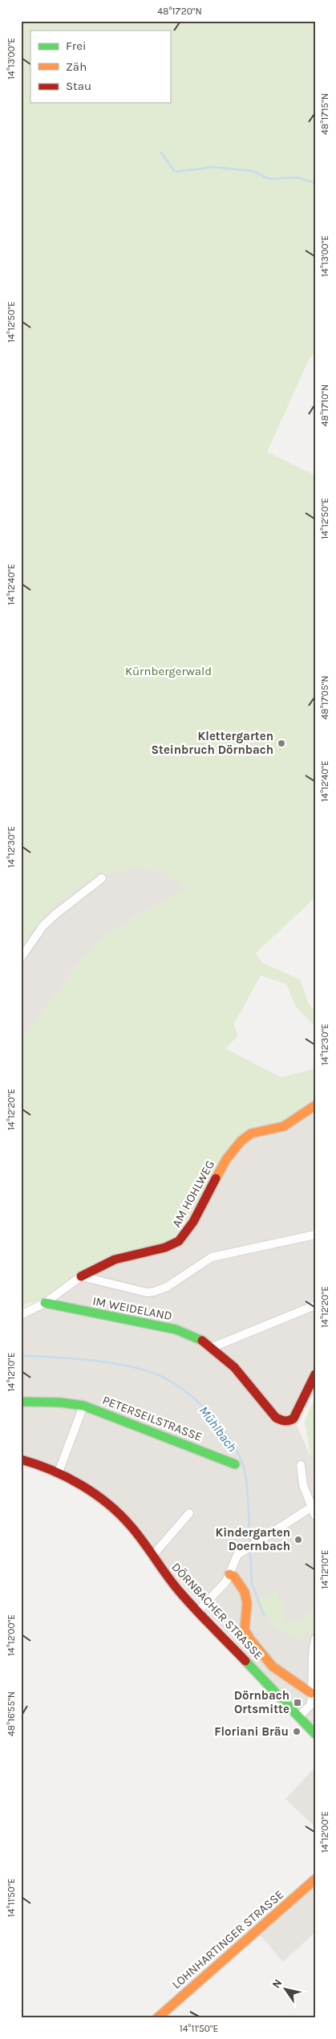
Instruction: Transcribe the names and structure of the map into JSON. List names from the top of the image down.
{
  "streets": {
    "street": [
      "AM HOHLWEG",
      "IM WEIDELAND",
      "PETERSEILSTRASSE",
      "DÖRNBACHER STRASSE",
      "LOHNHARTINGER STRASSE"
    ]
  },
  "crossings": [
    ["PETERSEILSTRASSE", "DÖRNBACHER STRASSE"]
  ],
  "water": ["Mühlbach"],
  "parks": ["Kürnbergerwald"],
  "places": {
    "other": ["Klettergarten Steinbruch Dörnbach", "Kindergarten Doernbach", "Floriani Bräu"],
    "transit": ["Dörnbach Ortsmitte"]
  },
  "legend": ["Frei", "Zäh", "Stau"],
  "north": "top left",
  "coordinates": [
    "48°17'20\"N",
    "14°13'00\"E",
    "48°17'15\"N",
    "14°12'50\"E",
    "48°17'10\"N",
    "14°12'40\"E",
    "48°17'05\"N",
    "14°12'30\"E",
    "14°12'20\"E",
    "14°12'10\"E",
    "14°12'00\"E",
    "48°16'55\"N",
    "14°11'50\"E"
  ]
}
